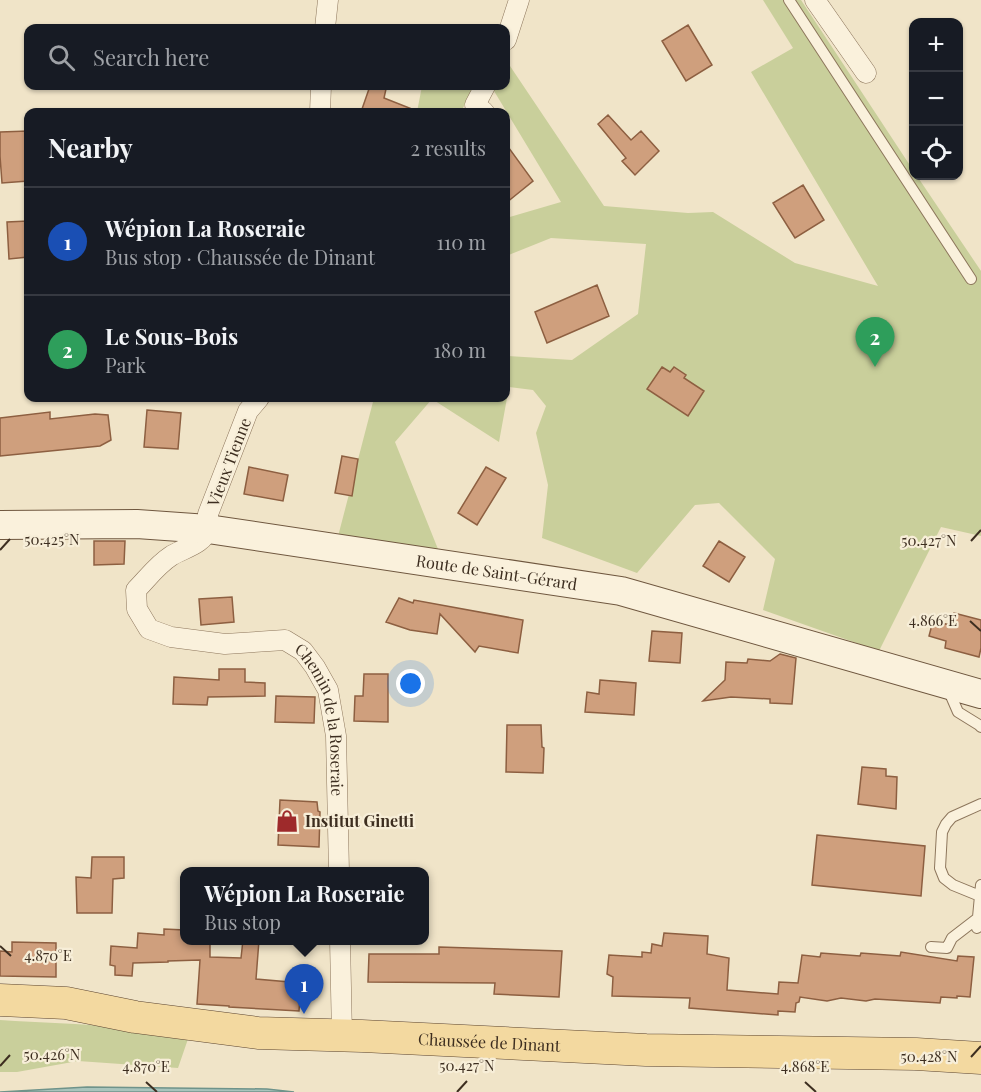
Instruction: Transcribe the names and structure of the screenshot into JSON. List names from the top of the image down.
{
  "streets": {
    "main road": ["Route de Saint-Gérard", "Chaussée de Dinant"],
    "street": ["Vieux Tienne", "Chemin de la Roseraie"]
  },
  "crossings": [
    ["Vieux Tienne", "Route de Saint-Gérard"],
    ["Vieux Tienne", "Chemin de la Roseraie"],
    ["Route de Saint-Gérard", "Chemin de la Roseraie"]
  ],
  "places": {
    "shop": ["Institut Ginetti"]
  },
  "page": {
    "map_buttons": ["+", "−"],
    "search": "Search here",
    "heading": ["Nearby", "2 results"],
    "list": [
      {
        "mark": "1",
        "name": "Wépion La Roseraie",
        "note": "Bus stop · Chaussée de Dinant",
        "value": "110 m"
      },
      {
        "mark": "2",
        "name": "Le Sous-Bois",
        "note": "Park",
        "value": "180 m"
      }
    ],
    "pins": ["2", "1"],
    "popup": ["Wépion La Roseraie", "Bus stop"]
  },
  "coordinates": [
    "50.425°N",
    "50.427°N",
    "4.866°E",
    "4.870°E",
    "50.426°N",
    "50.428°N",
    "4.868°E"
  ]
}
